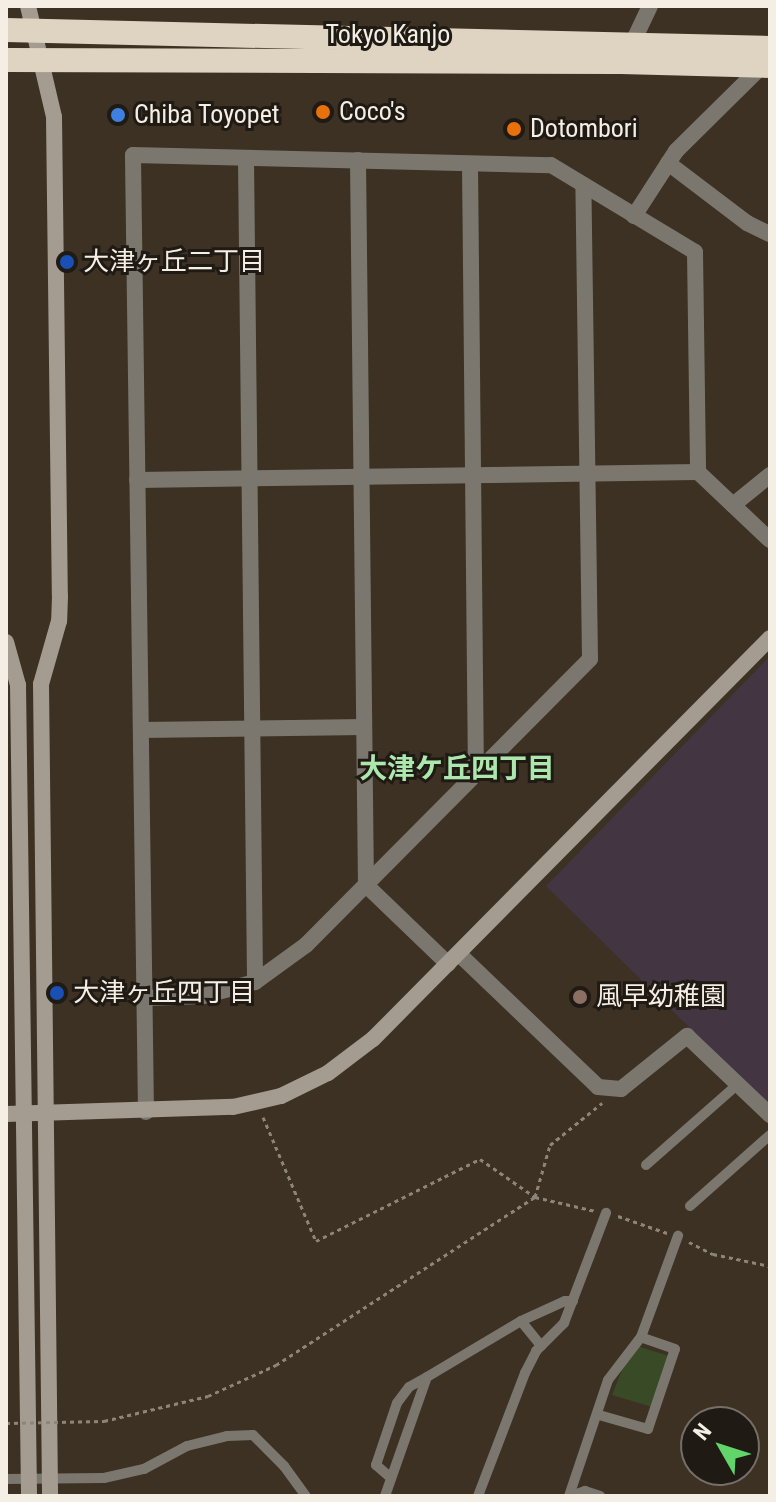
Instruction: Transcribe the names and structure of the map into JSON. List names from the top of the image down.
{
  "streets": {
    "highway": ["Tokyo Kanjo"]
  },
  "districts": ["大津ケ丘四丁目"],
  "places": [
    "Coco's",
    "Chiba Toyopet",
    "Dotombori",
    "大津ヶ丘二丁目",
    "大津ヶ丘四丁目",
    "風早幼稚園"
  ],
  "north": "top left"
}
